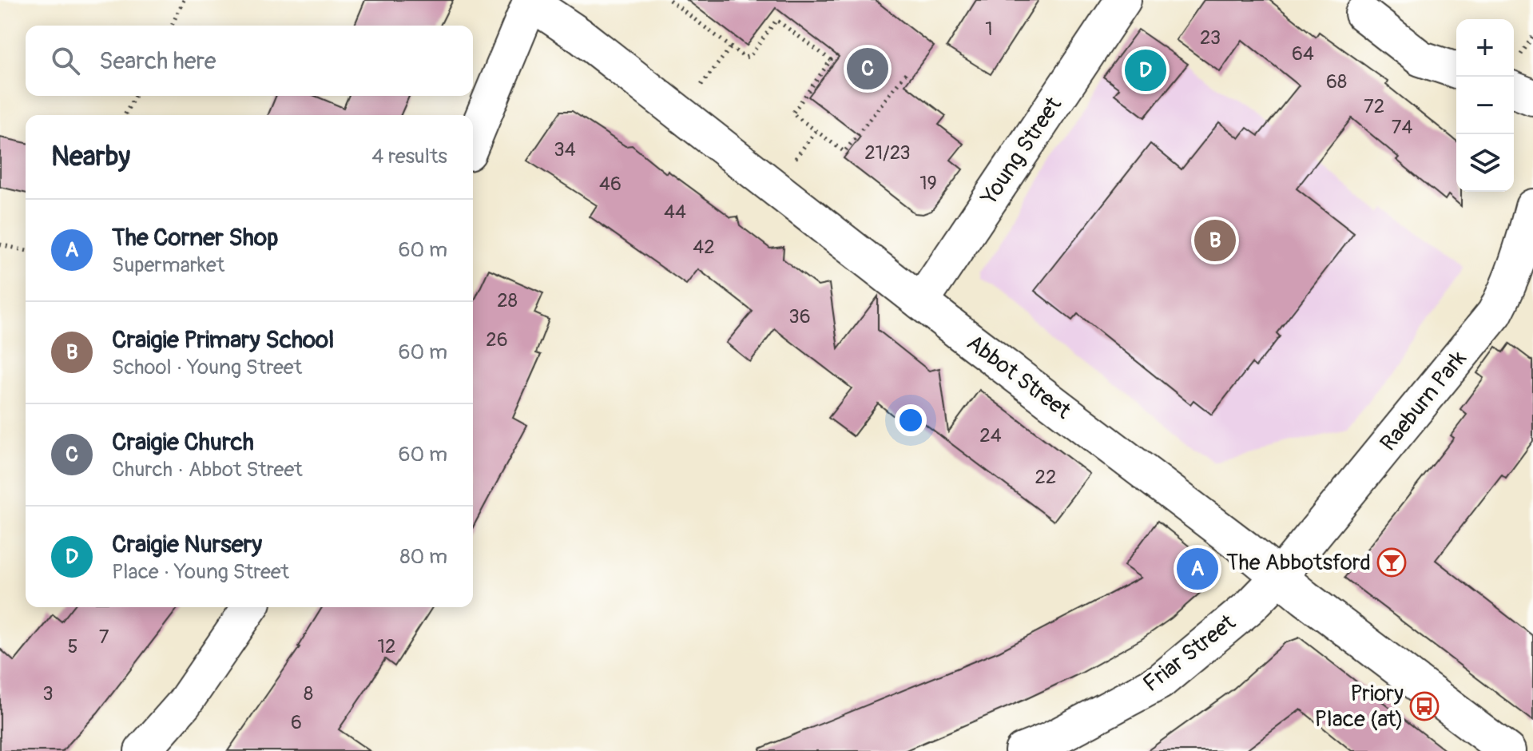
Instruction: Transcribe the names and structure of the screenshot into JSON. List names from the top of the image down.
{
  "streets": {
    "street": [
      "Young Street",
      "Abbot Street",
      "Raeburn Park",
      "Friar Street"
    ]
  },
  "crossings": [
    ["Young Street", "Abbot Street"],
    ["Abbot Street", "Raeburn Park"],
    ["Abbot Street", "Friar Street"],
    ["Raeburn Park", "Friar Street"]
  ],
  "places": {
    "bar": ["The Abbotsford"],
    "bus stop": ["Priory Place (at)"]
  },
  "house_numbers": [
    "1",
    "23",
    "64",
    "68",
    "72",
    "74",
    "34",
    "21/23",
    "19",
    "46",
    "44",
    "42",
    "28",
    "36",
    "26",
    "24",
    "22",
    "7",
    "5",
    "12",
    "3",
    "8",
    "6"
  ],
  "page": {
    "map_buttons": ["+", "−"],
    "search": "Search here",
    "pins": [
      "C",
      "D",
      "B",
      "A"
    ],
    "heading": ["Nearby", "4 results"],
    "list": [
      {
        "mark": "A",
        "name": "The Corner Shop",
        "note": "Supermarket",
        "value": "60 m"
      },
      {
        "mark": "B",
        "name": "Craigie Primary School",
        "note": "School · Young Street",
        "value": "60 m"
      },
      {
        "mark": "C",
        "name": "Craigie Church",
        "note": "Church · Abbot Street",
        "value": "60 m"
      },
      {
        "mark": "D",
        "name": "Craigie Nursery",
        "note": "Place · Young Street",
        "value": "80 m"
      }
    ]
  }
}
